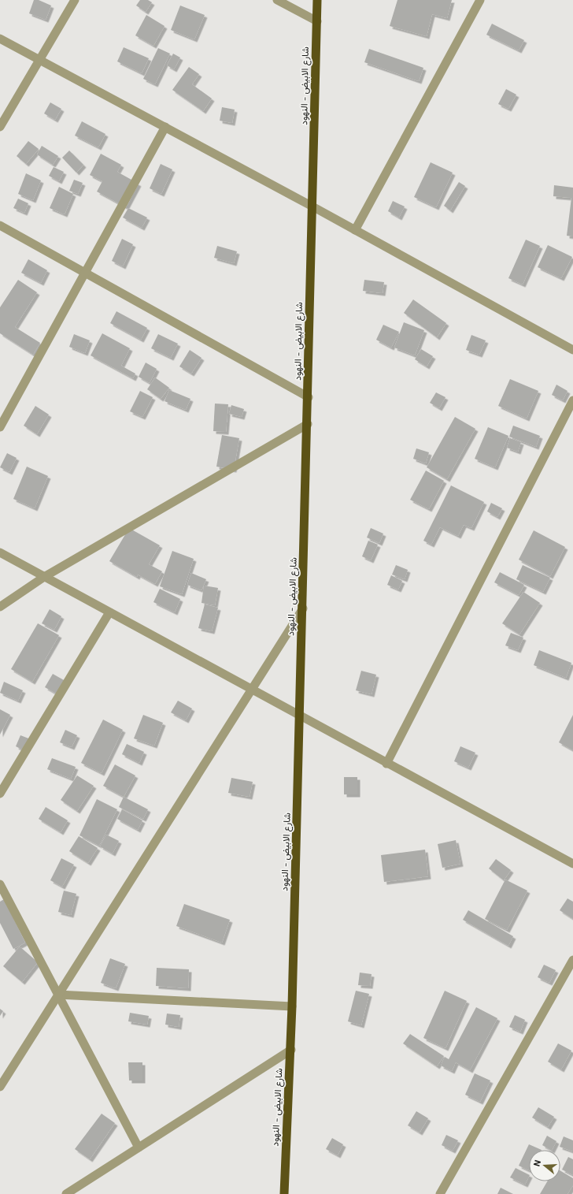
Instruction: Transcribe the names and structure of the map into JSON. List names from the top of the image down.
{
  "streets": {
    "highway": ["شارع الابيض - النهود"]
  },
  "north": "left"
}
